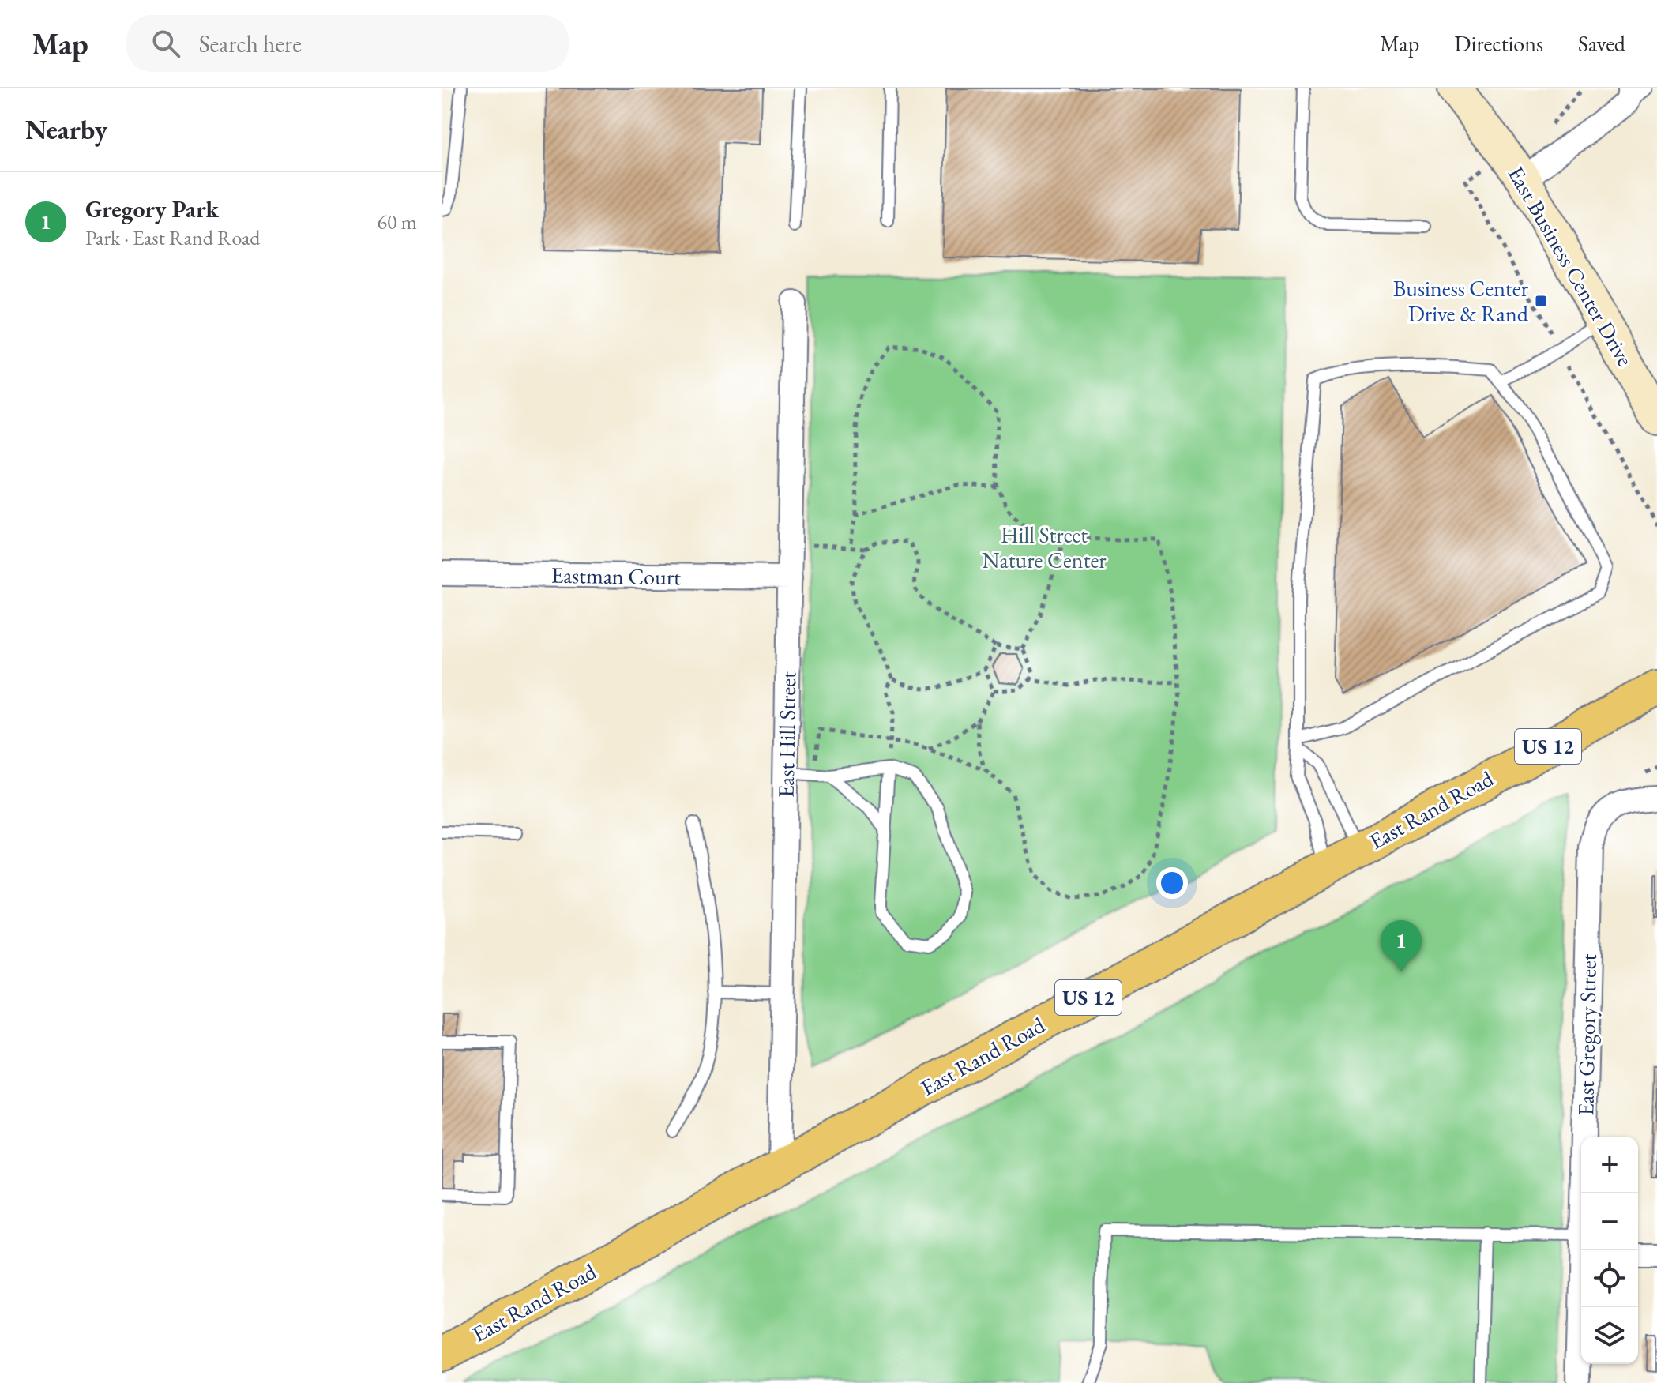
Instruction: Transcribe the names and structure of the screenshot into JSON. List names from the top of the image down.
{
  "streets": {
    "main road": ["US 12", "East Rand Road"],
    "street": [
      "East Business Center Drive",
      "Eastman Court",
      "East Hill Street",
      "East Gregory Street"
    ]
  },
  "crossings": [
    ["Eastman Court", "East Hill Street"],
    ["East Hill Street", "East Rand Road"]
  ],
  "parks": ["Hill Street Nature Center"],
  "places": {
    "transit": ["Business Center Drive & Rand"]
  },
  "page": {
    "header": "Map",
    "search": "Search here",
    "nav": ["Map", "Directions", "Saved"],
    "heading": "Nearby",
    "list": [
      {
        "mark": "1",
        "name": "Gregory Park",
        "note": "Park · East Rand Road",
        "value": "60 m"
      }
    ],
    "pins": "1",
    "map_buttons": ["+", "−"]
  }
}
